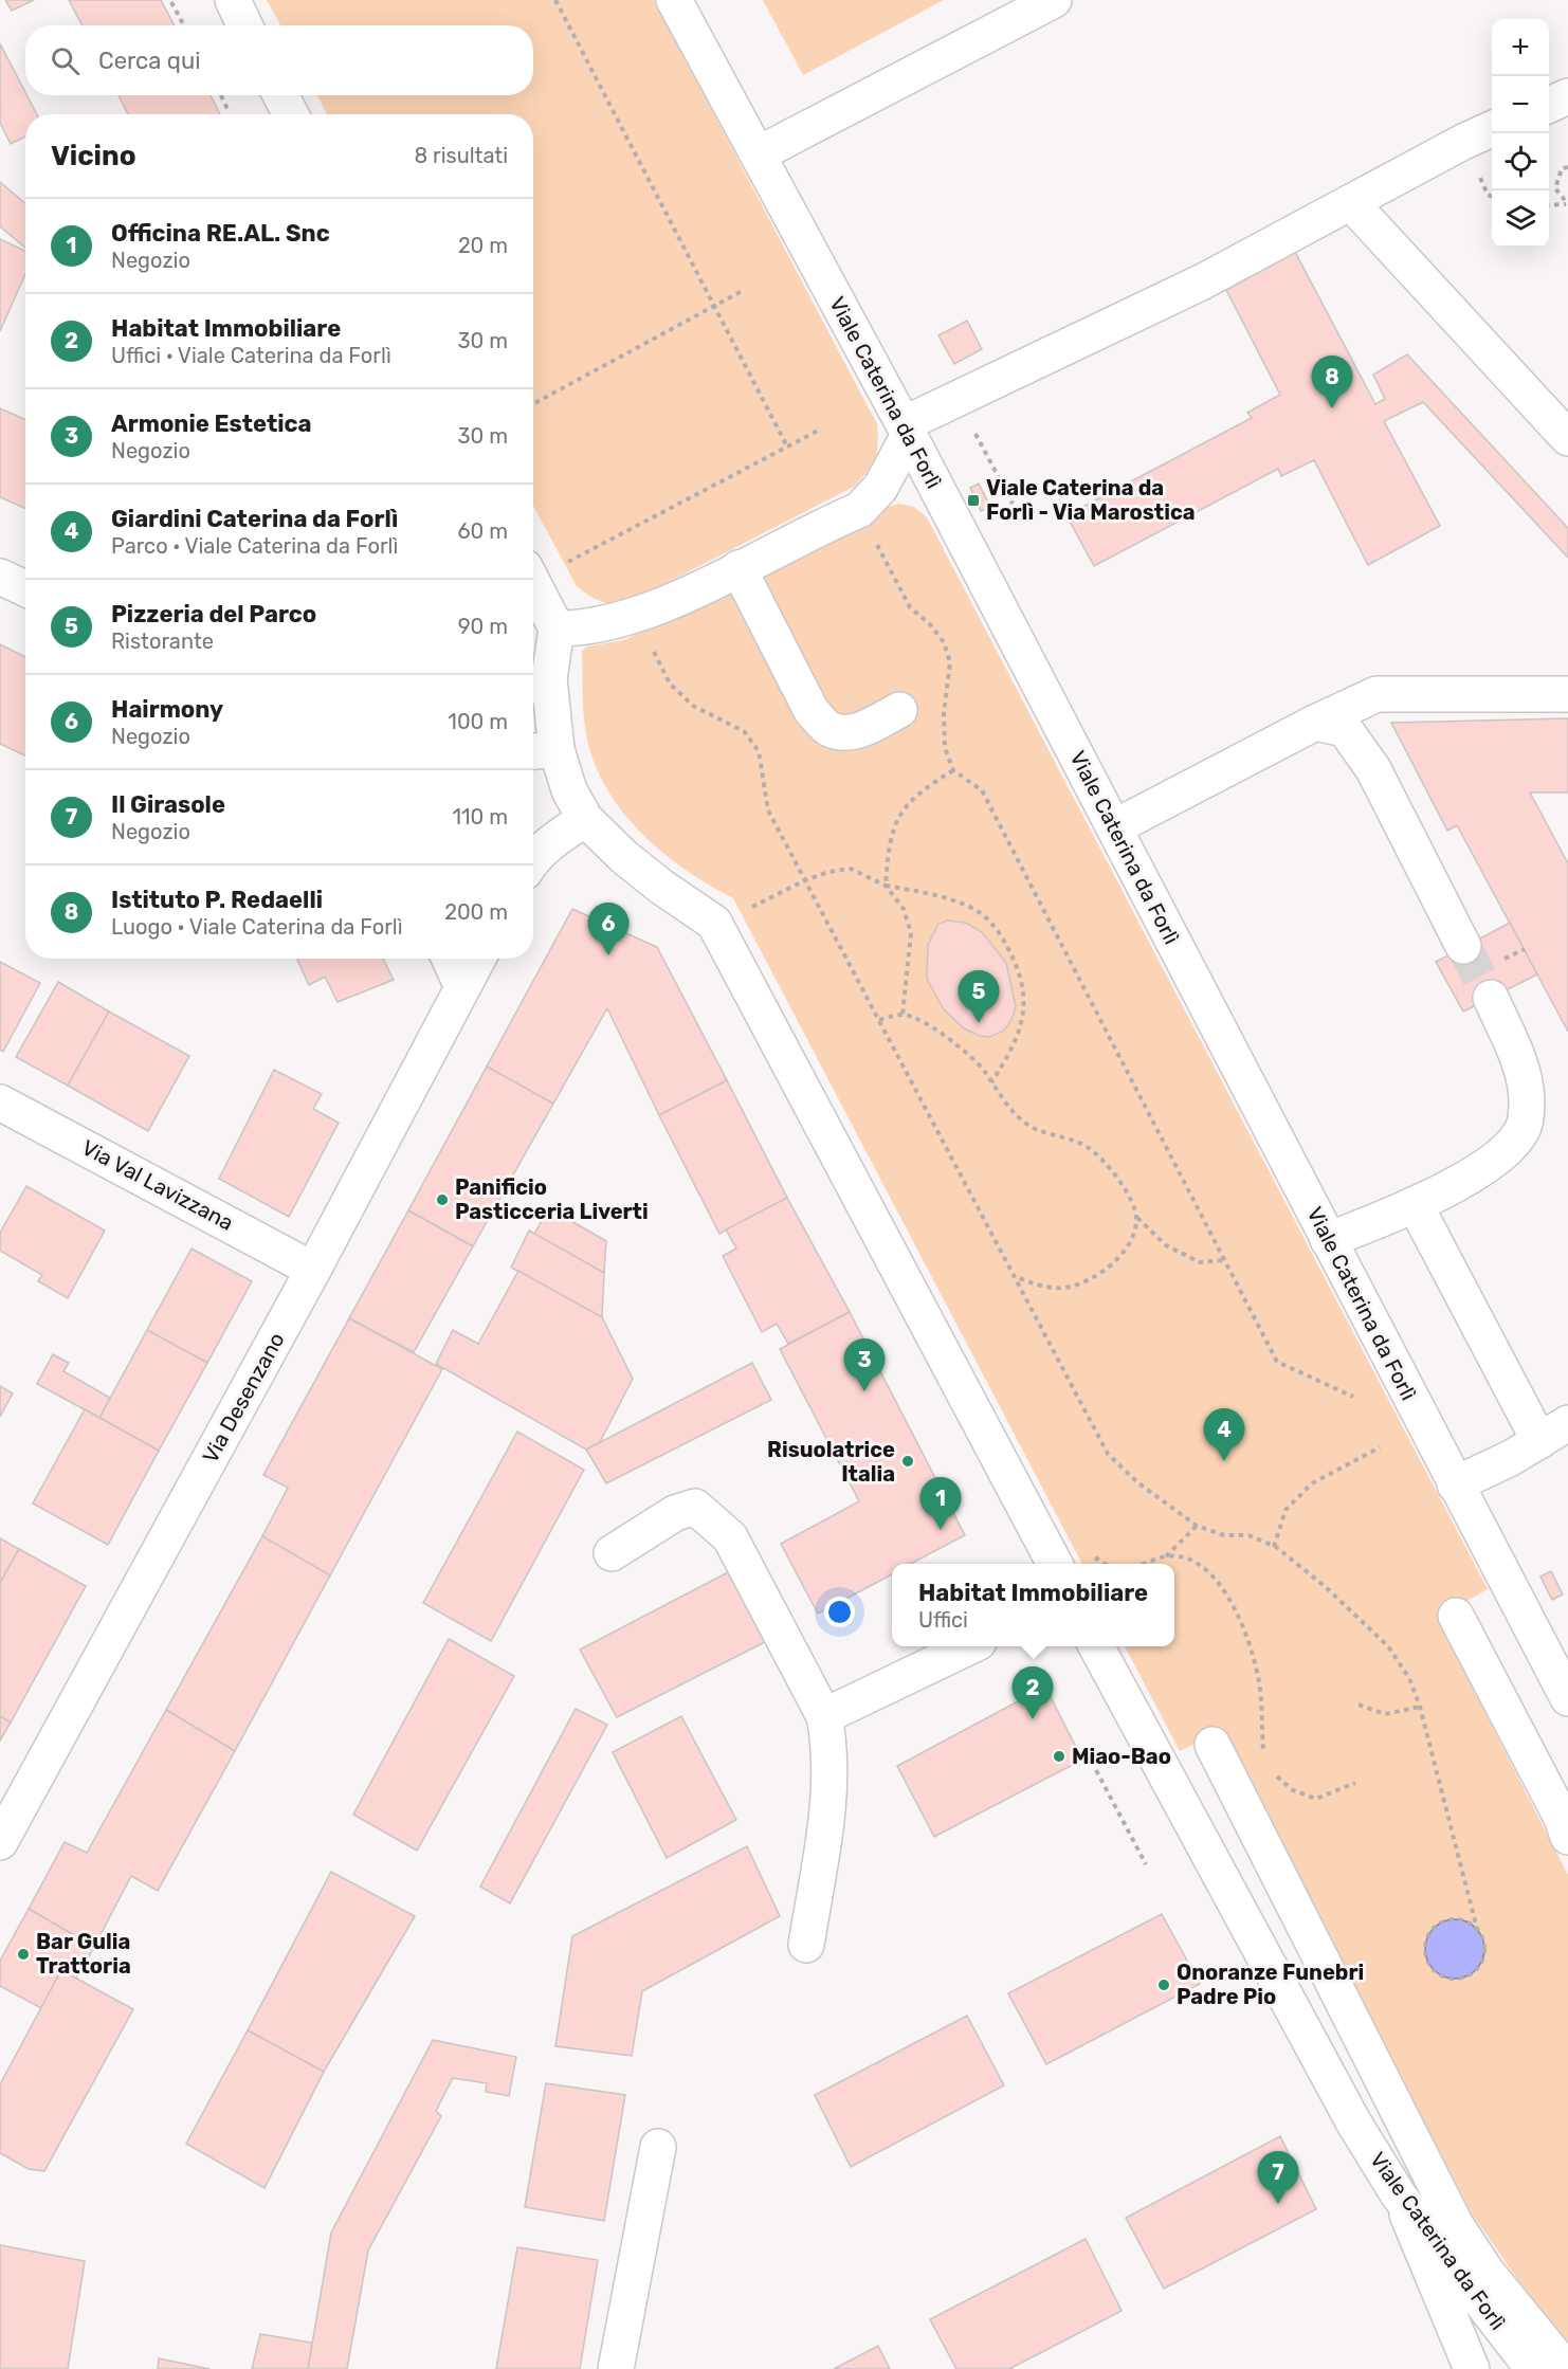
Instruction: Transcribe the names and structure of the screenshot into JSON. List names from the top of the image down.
{
  "streets": {
    "main road": ["Viale Caterina da Forlì", "Via Val Lavizzana", "Via Desenzano"]
  },
  "crossings": [
    ["Via Val Lavizzana", "Via Desenzano"]
  ],
  "places": {
    "transit": ["Viale Caterina da Forlì - Via Marostica"],
    "other": [
      "Panificio Pasticceria Liverti",
      "Risuolatrice Italia",
      "Miao-Bao",
      "Bar Gulia Trattoria",
      "Onoranze Funebri Padre Pio"
    ]
  },
  "page": {
    "map_buttons": ["+", "−"],
    "search": "Cerca qui",
    "heading": ["Vicino", "8 risultati"],
    "list": [
      {
        "mark": "1",
        "name": "Officina RE.AL. Snc",
        "note": "Negozio",
        "value": "20 m"
      },
      {
        "mark": "2",
        "name": "Habitat Immobiliare",
        "note": "Uffici · Viale Caterina da Forlì",
        "value": "30 m"
      },
      {
        "mark": "3",
        "name": "Armonie Estetica",
        "note": "Negozio",
        "value": "30 m"
      },
      {
        "mark": "4",
        "name": "Giardini Caterina da Forlì",
        "note": "Parco · Viale Caterina da Forlì",
        "value": "60 m"
      },
      {
        "mark": "5",
        "name": "Pizzeria del Parco",
        "note": "Ristorante",
        "value": "90 m"
      },
      {
        "mark": "6",
        "name": "Hairmony",
        "note": "Negozio",
        "value": "100 m"
      },
      {
        "mark": "7",
        "name": "Il Girasole",
        "note": "Negozio",
        "value": "110 m"
      },
      {
        "mark": "8",
        "name": "Istituto P. Redaelli",
        "note": "Luogo · Viale Caterina da Forlì",
        "value": "200 m"
      }
    ],
    "pins": [
      "8",
      "6",
      "5",
      "3",
      "4",
      "1",
      "2",
      "7"
    ],
    "popup": ["Habitat Immobiliare", "Uffici"]
  }
}
